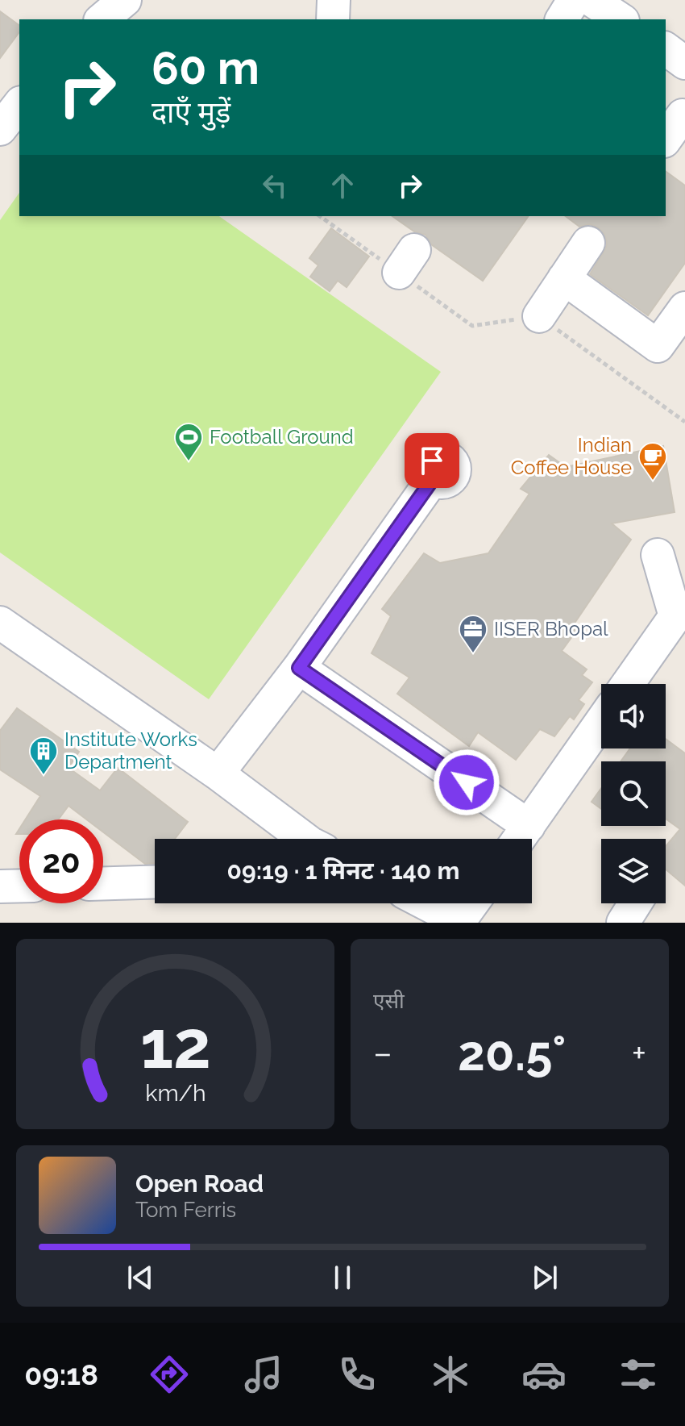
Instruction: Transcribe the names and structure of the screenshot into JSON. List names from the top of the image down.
{
  "places": {
    "sports": ["Football Ground"],
    "cafe": ["Indian Coffee House"],
    "office": ["IISER Bhopal"],
    "building": ["Institute Works Department"]
  },
  "page": {
    "turn": ["60 m", "दाएँ मुड़ें"],
    "limit": "20",
    "trip": "09:19 · 1 मिनट · 140 m",
    "tile": "एसी",
    "heat": ["−", "20.5°", "+"],
    "song": ["Open Road", "Tom Ferris"],
    "tabs": "09:18",
    "gauge": ["12", "km/h"]
  }
}
